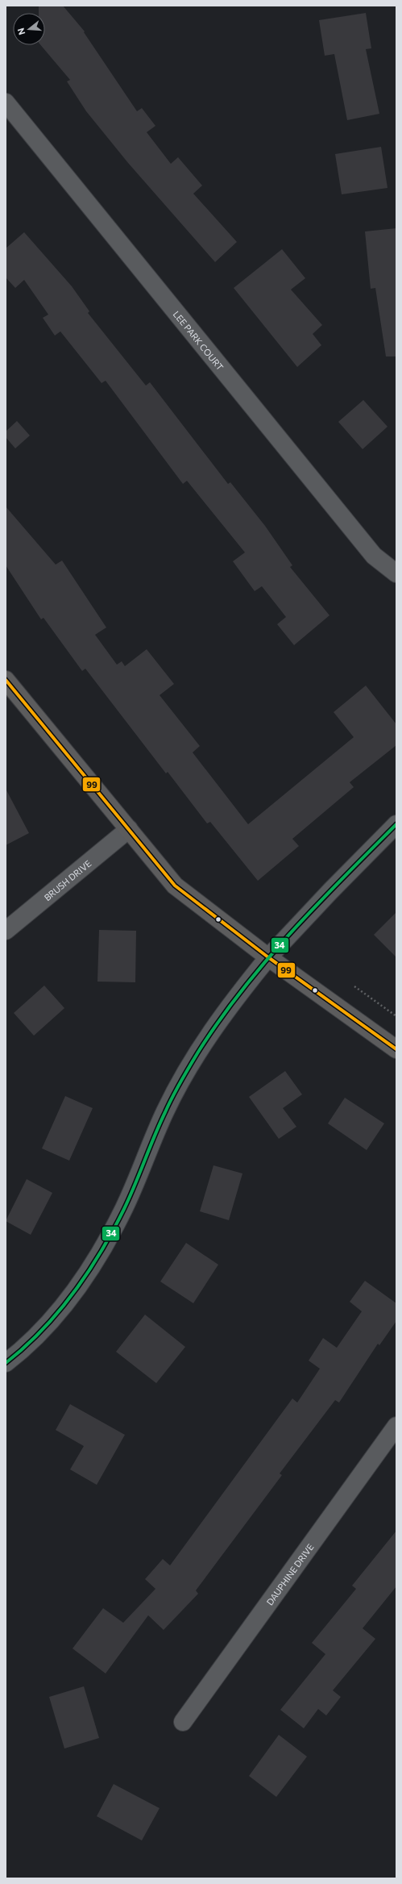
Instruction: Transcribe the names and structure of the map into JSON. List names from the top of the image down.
{
  "streets": {
    "street": ["LEE PARK COURT", "BRUSH DRIVE", "DAUPHINE DRIVE"]
  },
  "lines": ["transit line 99", "transit line 34"],
  "north": "left"
}
